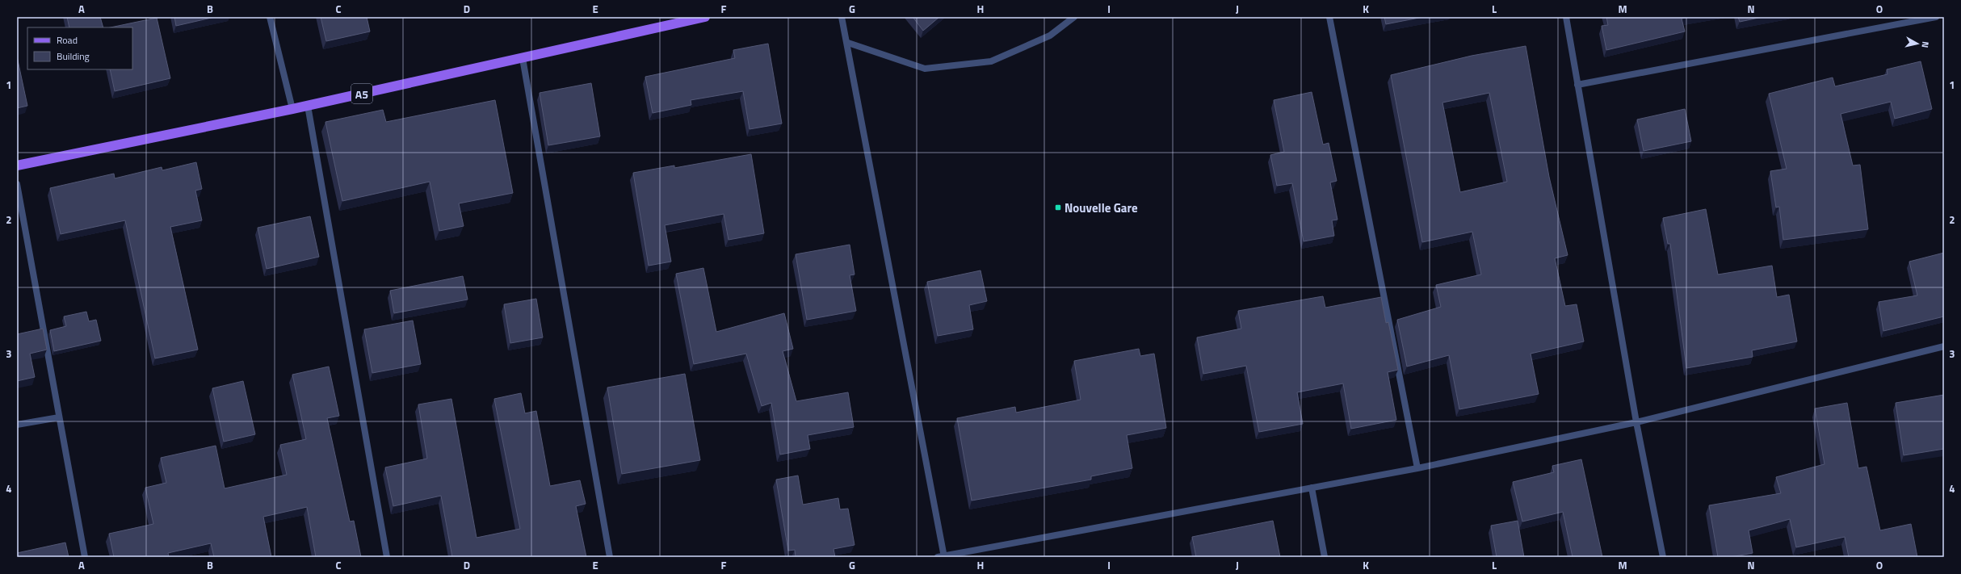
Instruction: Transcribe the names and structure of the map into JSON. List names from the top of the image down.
{
  "streets": {
    "main road": ["A5"]
  },
  "places": {
    "transit": ["Nouvelle Gare"]
  },
  "legend": ["Road", "Building"],
  "north": "right",
  "grid": {
    "columns": [
      "A",
      "B",
      "C",
      "D",
      "E",
      "F",
      "G",
      "H",
      "I",
      "J",
      "K",
      "L",
      "M",
      "N",
      "O"
    ],
    "rows": [
      "1",
      "2",
      "3",
      "4"
    ]
  }
}
